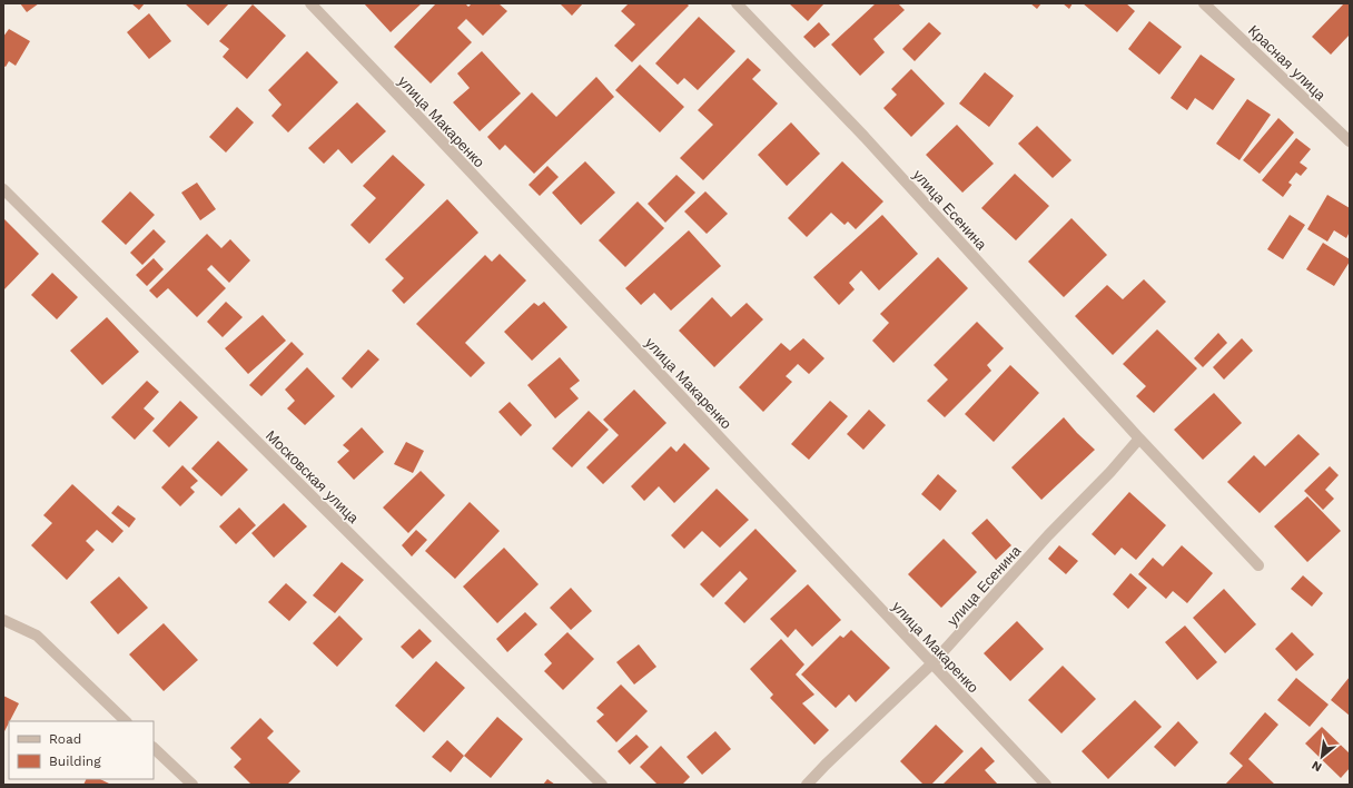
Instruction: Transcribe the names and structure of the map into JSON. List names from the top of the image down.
{
  "streets": {
    "street": [
      "Красная улица",
      "улица Макаренко",
      "улица Есенина",
      "Московская улица"
    ]
  },
  "crossings": [
    ["улица Макаренко", "улица Есенина"]
  ],
  "legend": ["Road", "Building"],
  "north": "bottom left"
}
